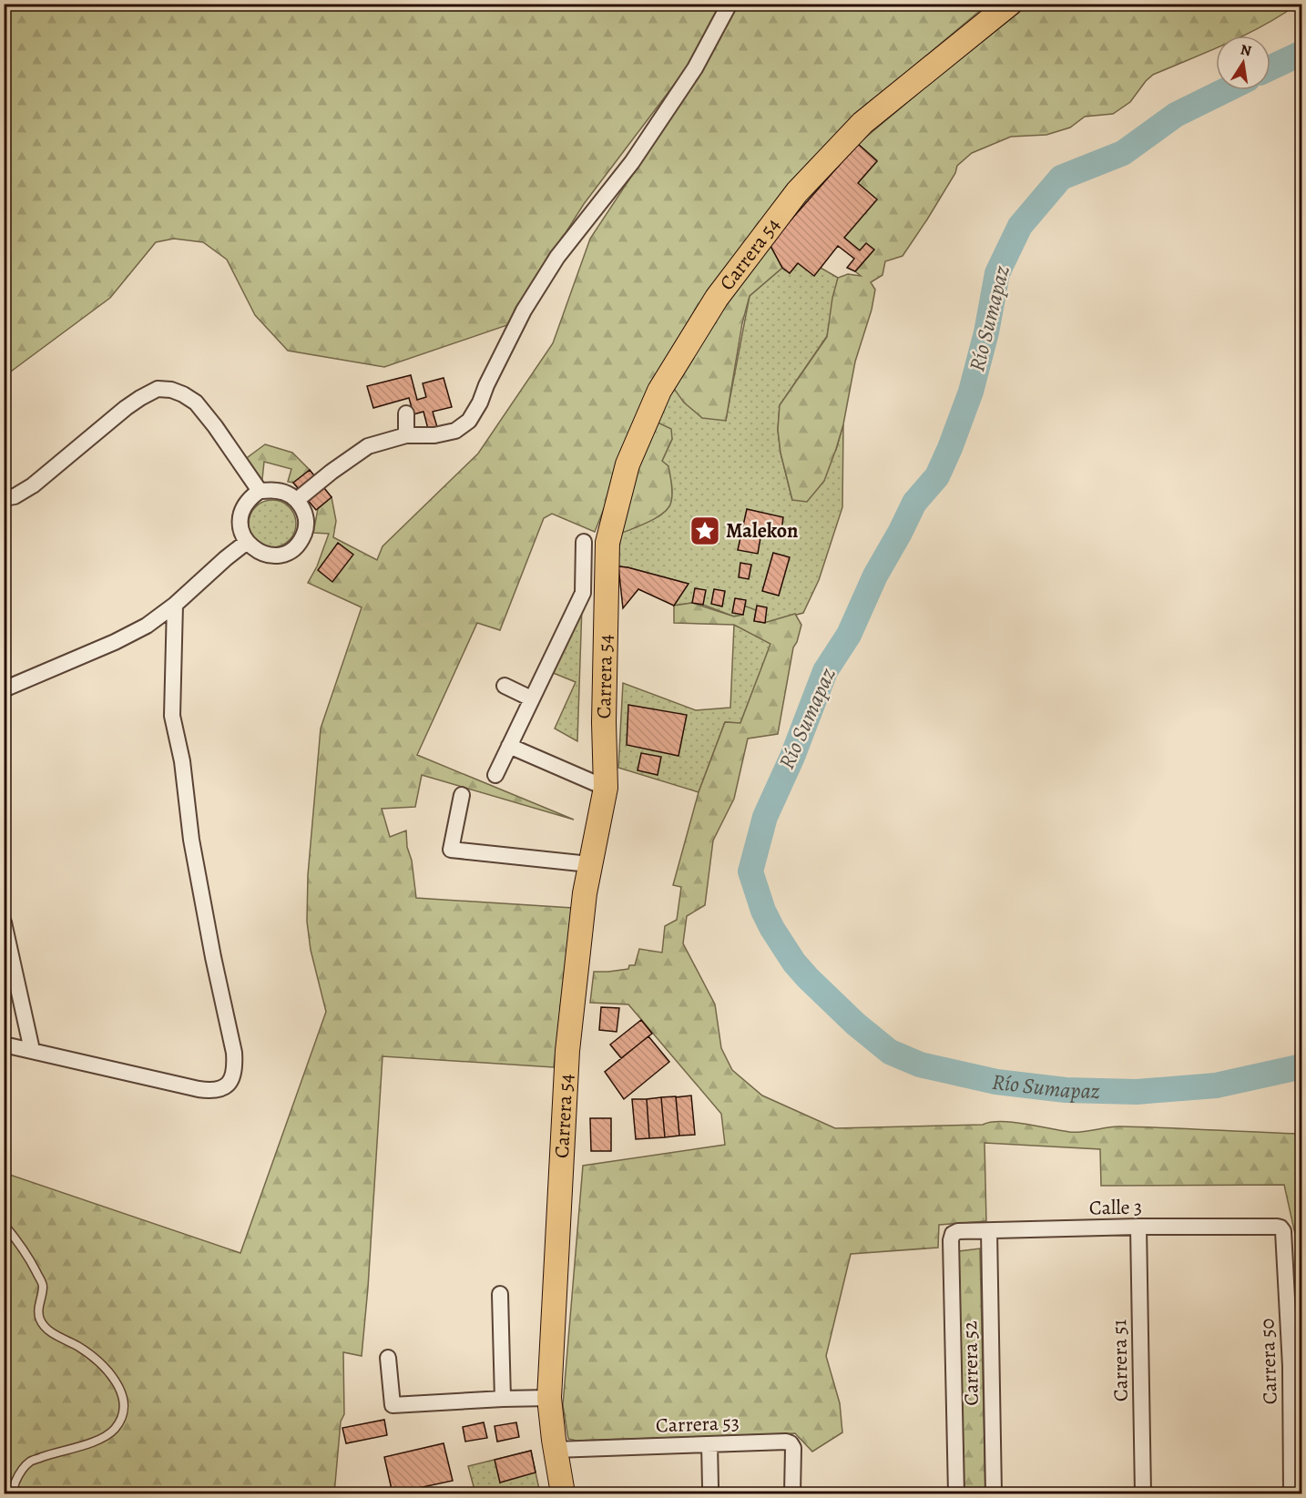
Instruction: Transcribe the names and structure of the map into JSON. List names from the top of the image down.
{
  "streets": {
    "main road": ["Carrera 54"],
    "street": [
      "Calle 3",
      "Carrera 51",
      "Carrera 50",
      "Carrera 52",
      "Carrera 53"
    ]
  },
  "crossings": [
    ["Carrera 54", "Carrera 53"],
    ["Calle 3", "Carrera 51"],
    ["Calle 3", "Carrera 50"],
    ["Calle 3", "Carrera 52"]
  ],
  "water": ["Río Sumapaz"],
  "places": {
    "place": ["Malekon"]
  },
  "north": "top"
}
